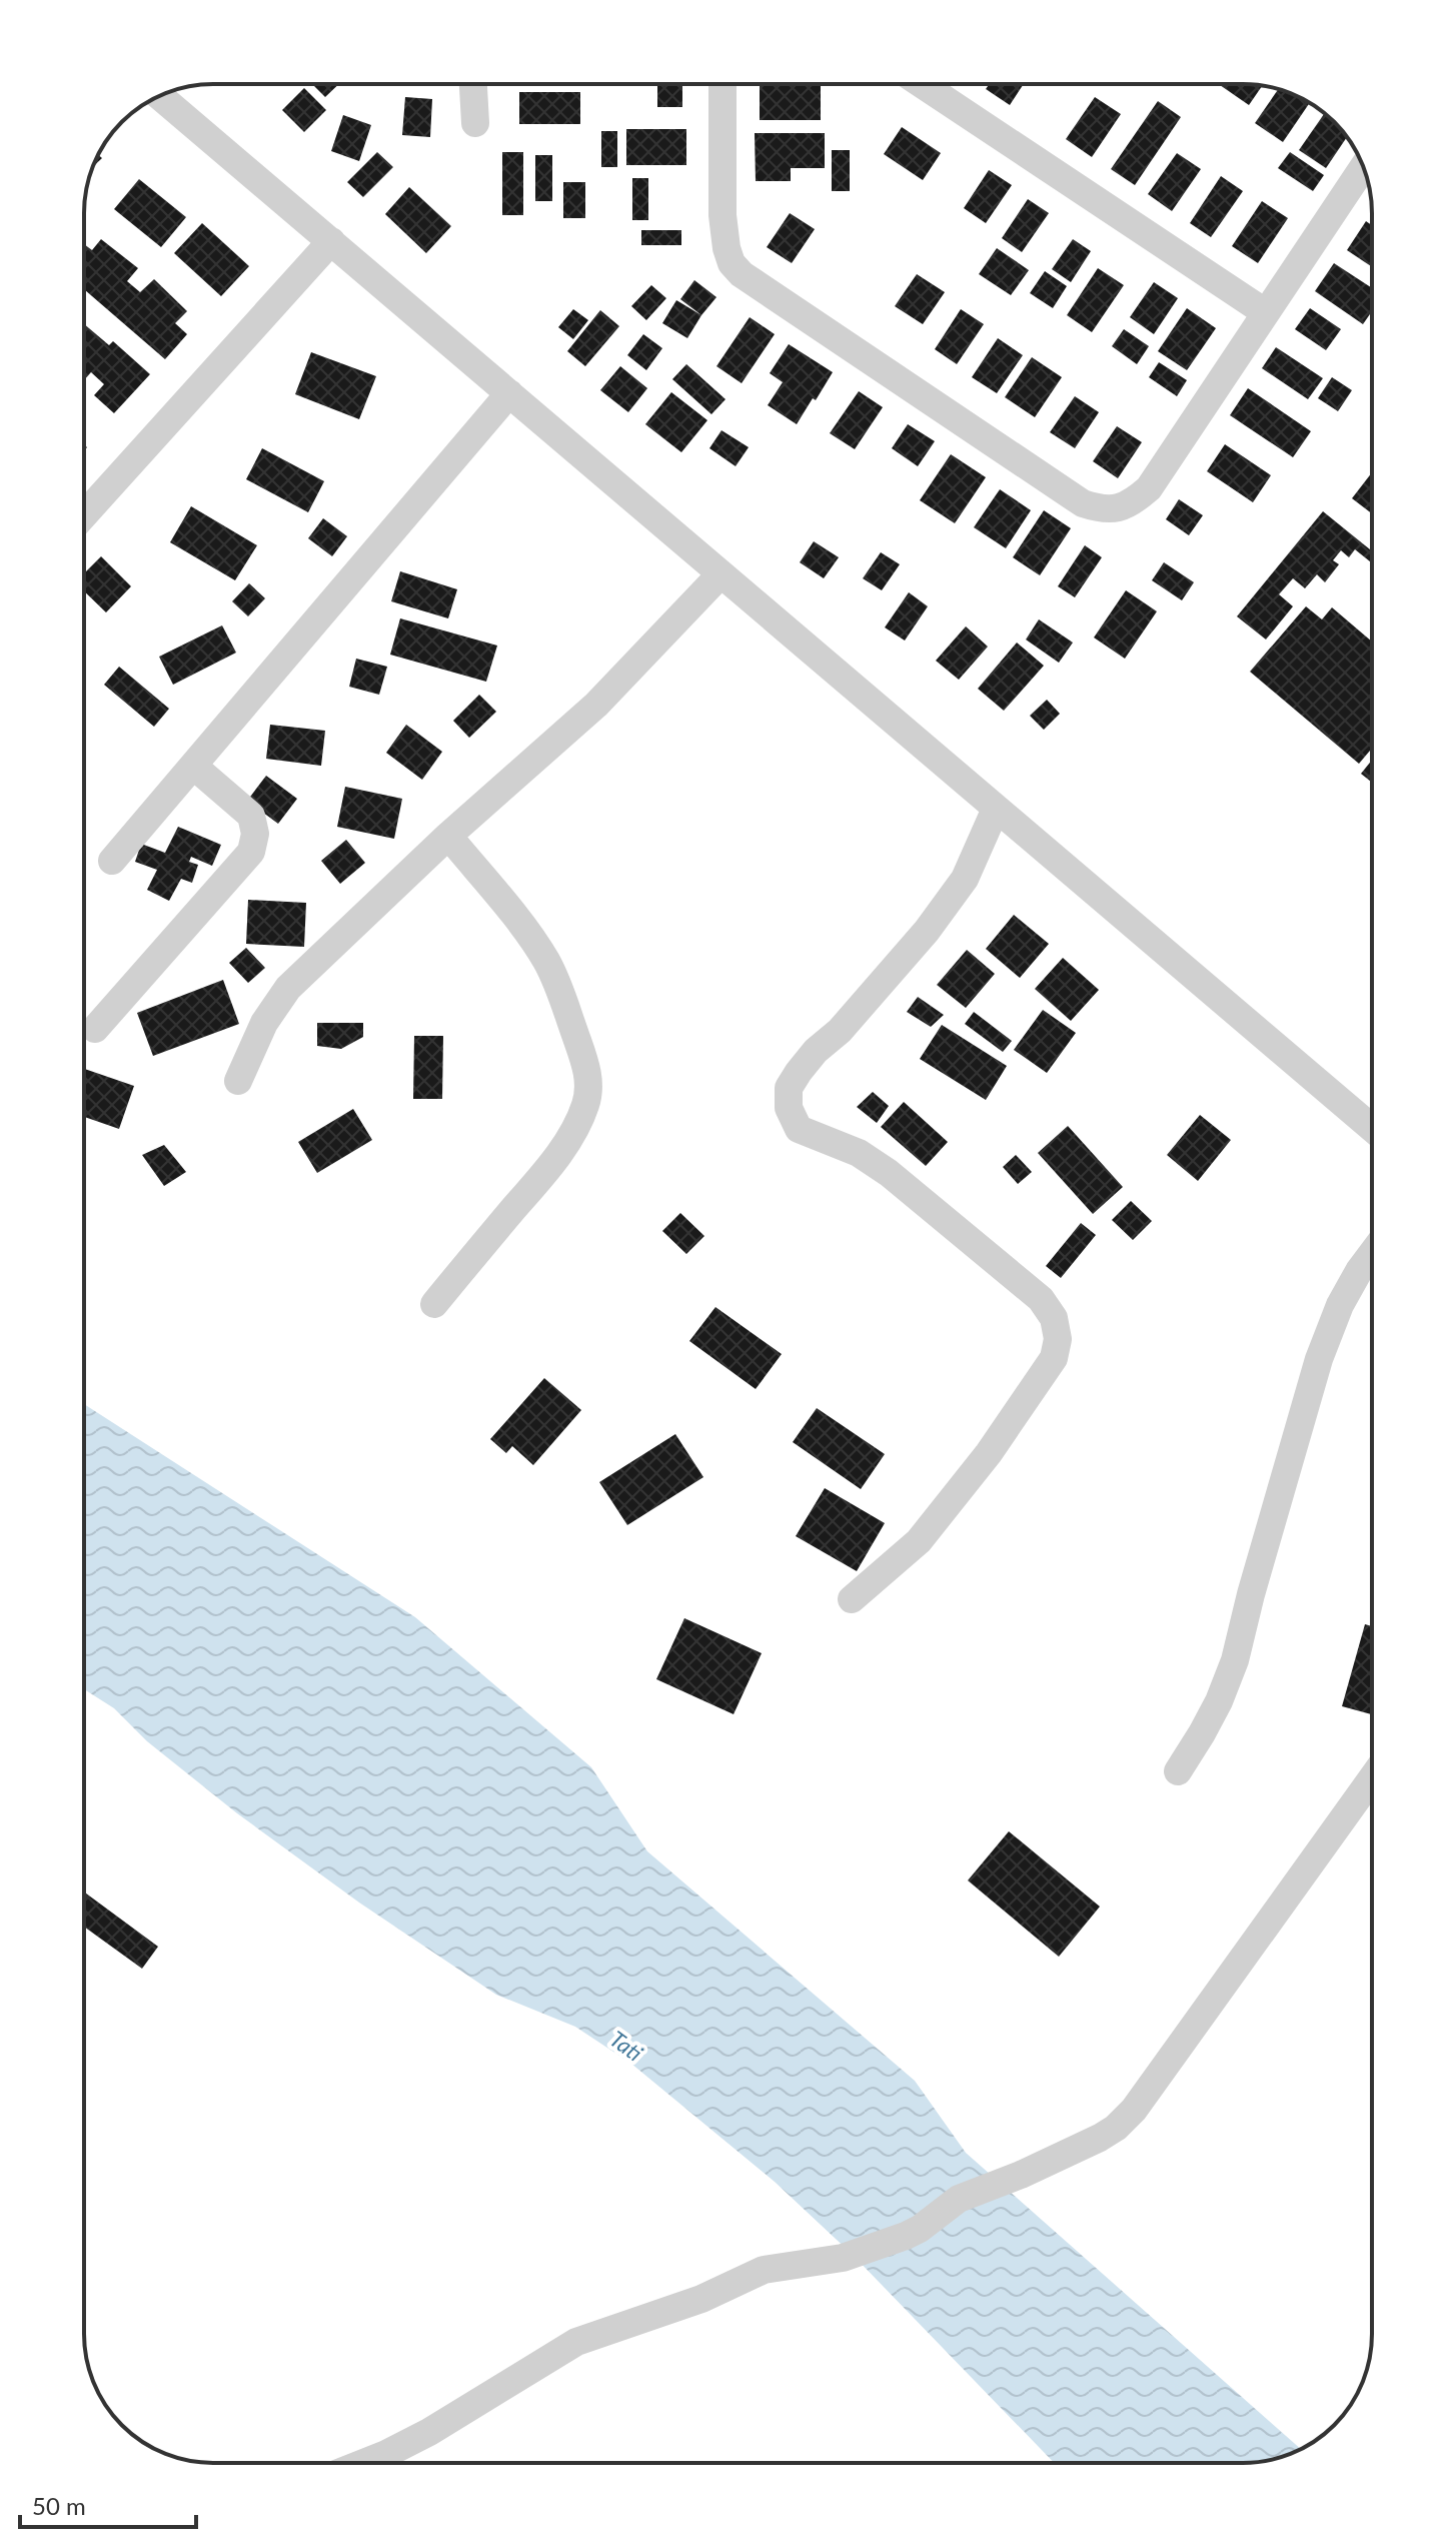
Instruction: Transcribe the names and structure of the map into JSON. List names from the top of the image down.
{
  "water": ["Tati"],
  "scale_bar": "50 m"
}
